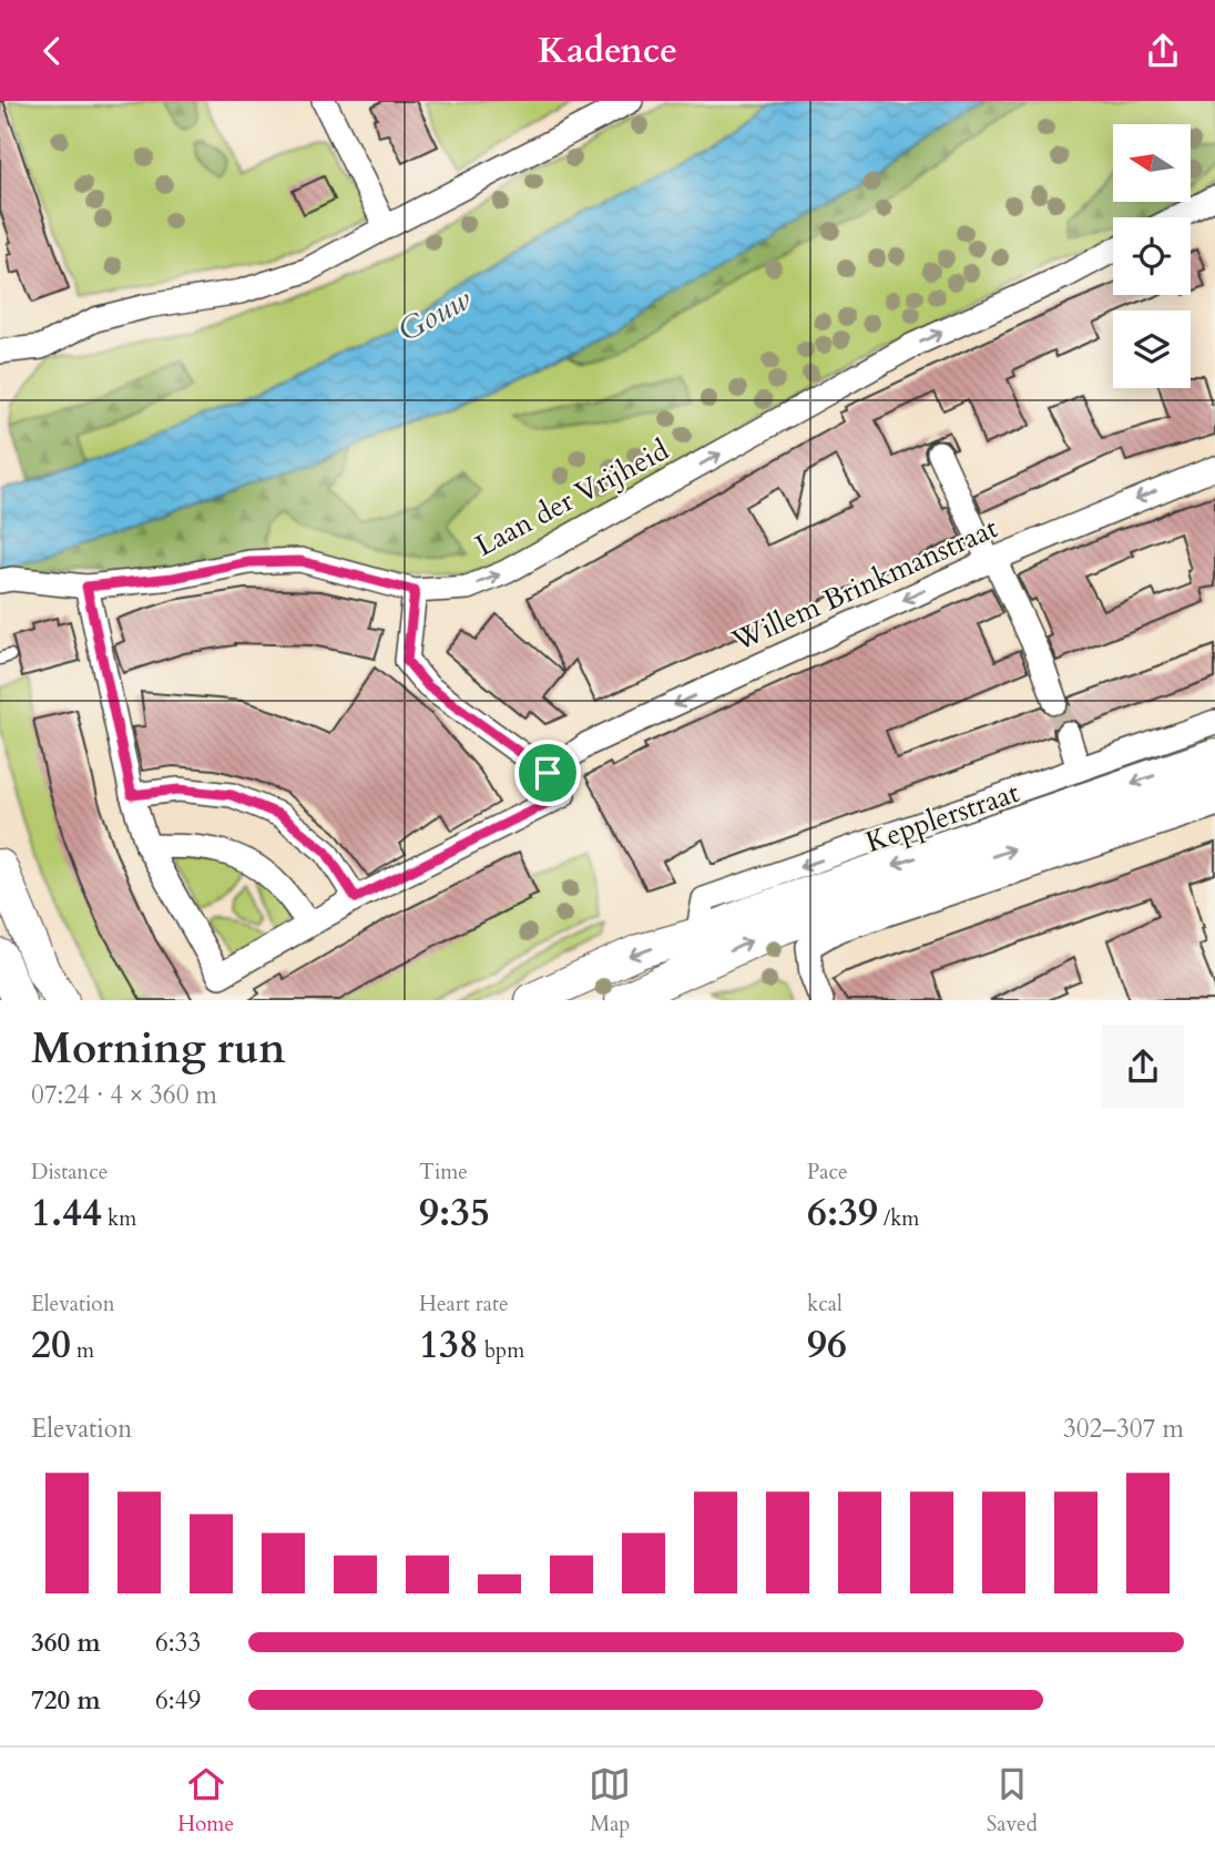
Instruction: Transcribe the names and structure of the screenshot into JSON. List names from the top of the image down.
{
  "streets": {
    "main road": ["Kepplerstraat"],
    "street": ["Laan der Vrijheid", "Willem Brinkmanstraat"]
  },
  "one_way": ["Laan der Vrijheid", "Willem Brinkmanstraat"],
  "water": ["Gouw"],
  "north": "left",
  "page": {
    "header": "Kadence",
    "heading": ["Morning run", "07:24 · 4 × 360 m"],
    "stats": [
      ["Distance", "1.44 km"],
      ["Time", "9:35"],
      ["Pace", "6:39 /km"],
      ["Elevation", "20 m"],
      ["Heart rate", "138 bpm"],
      ["kcal", "96"]
    ],
    "chart": ["Elevation", "302–307 m"],
    "list": [
      {
        "name": "360 m",
        "note": "6:33"
      },
      {
        "name": "720 m",
        "note": "6:49"
      }
    ],
    "tabs": ["Home", "Map", "Saved"]
  }
}
